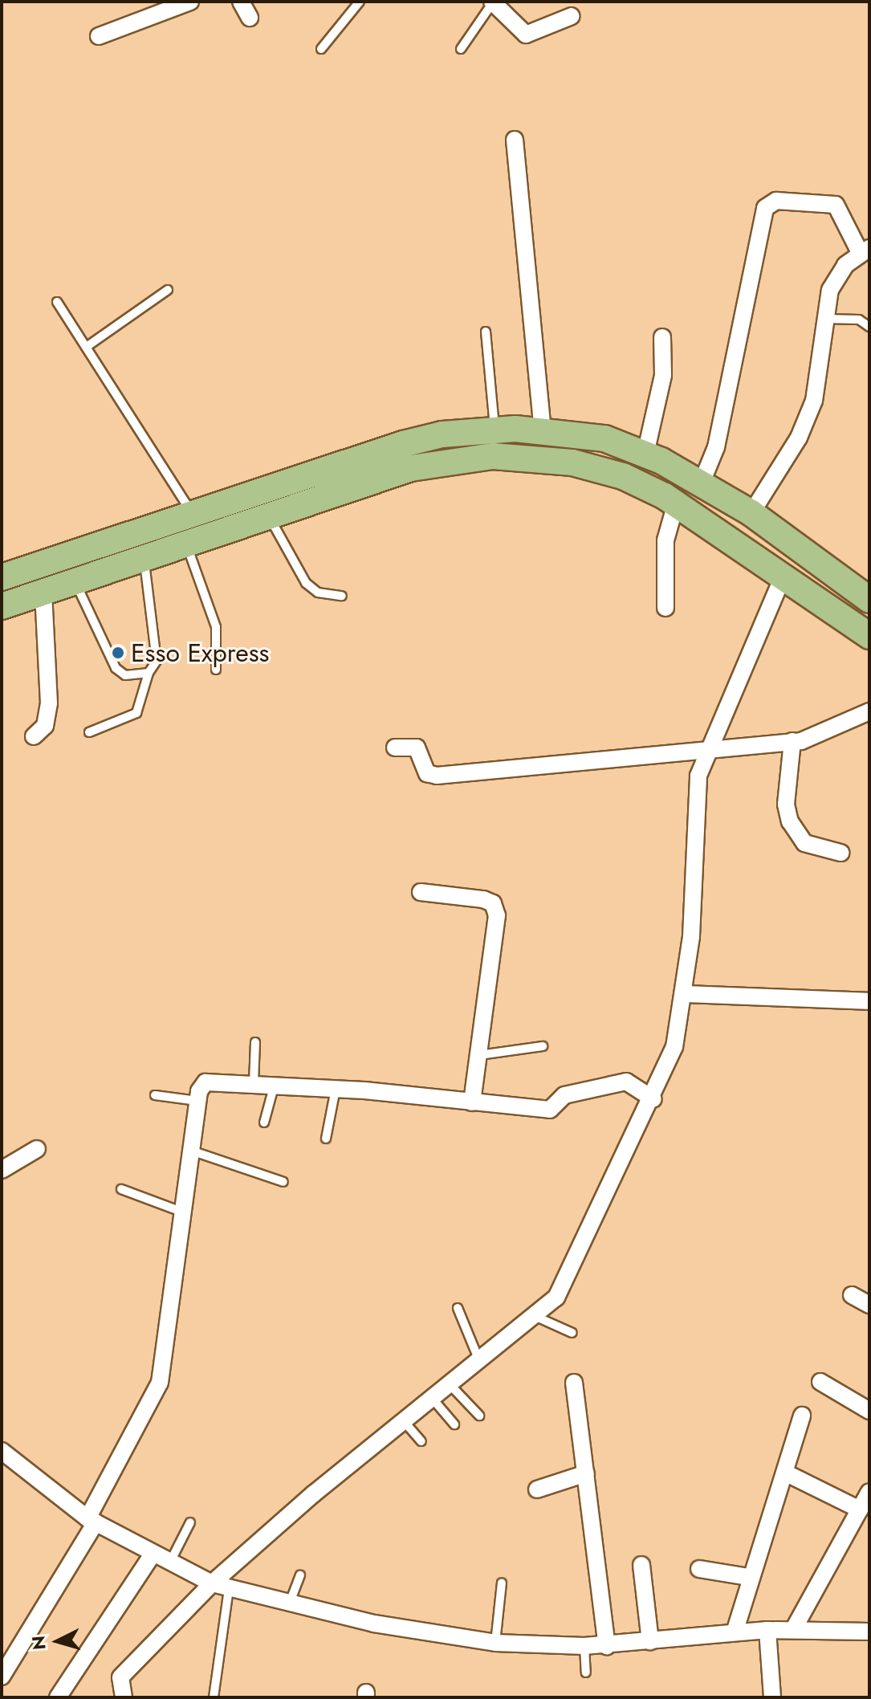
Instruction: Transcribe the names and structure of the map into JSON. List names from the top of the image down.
{
  "places": ["Esso Express"],
  "north": "left"
}
